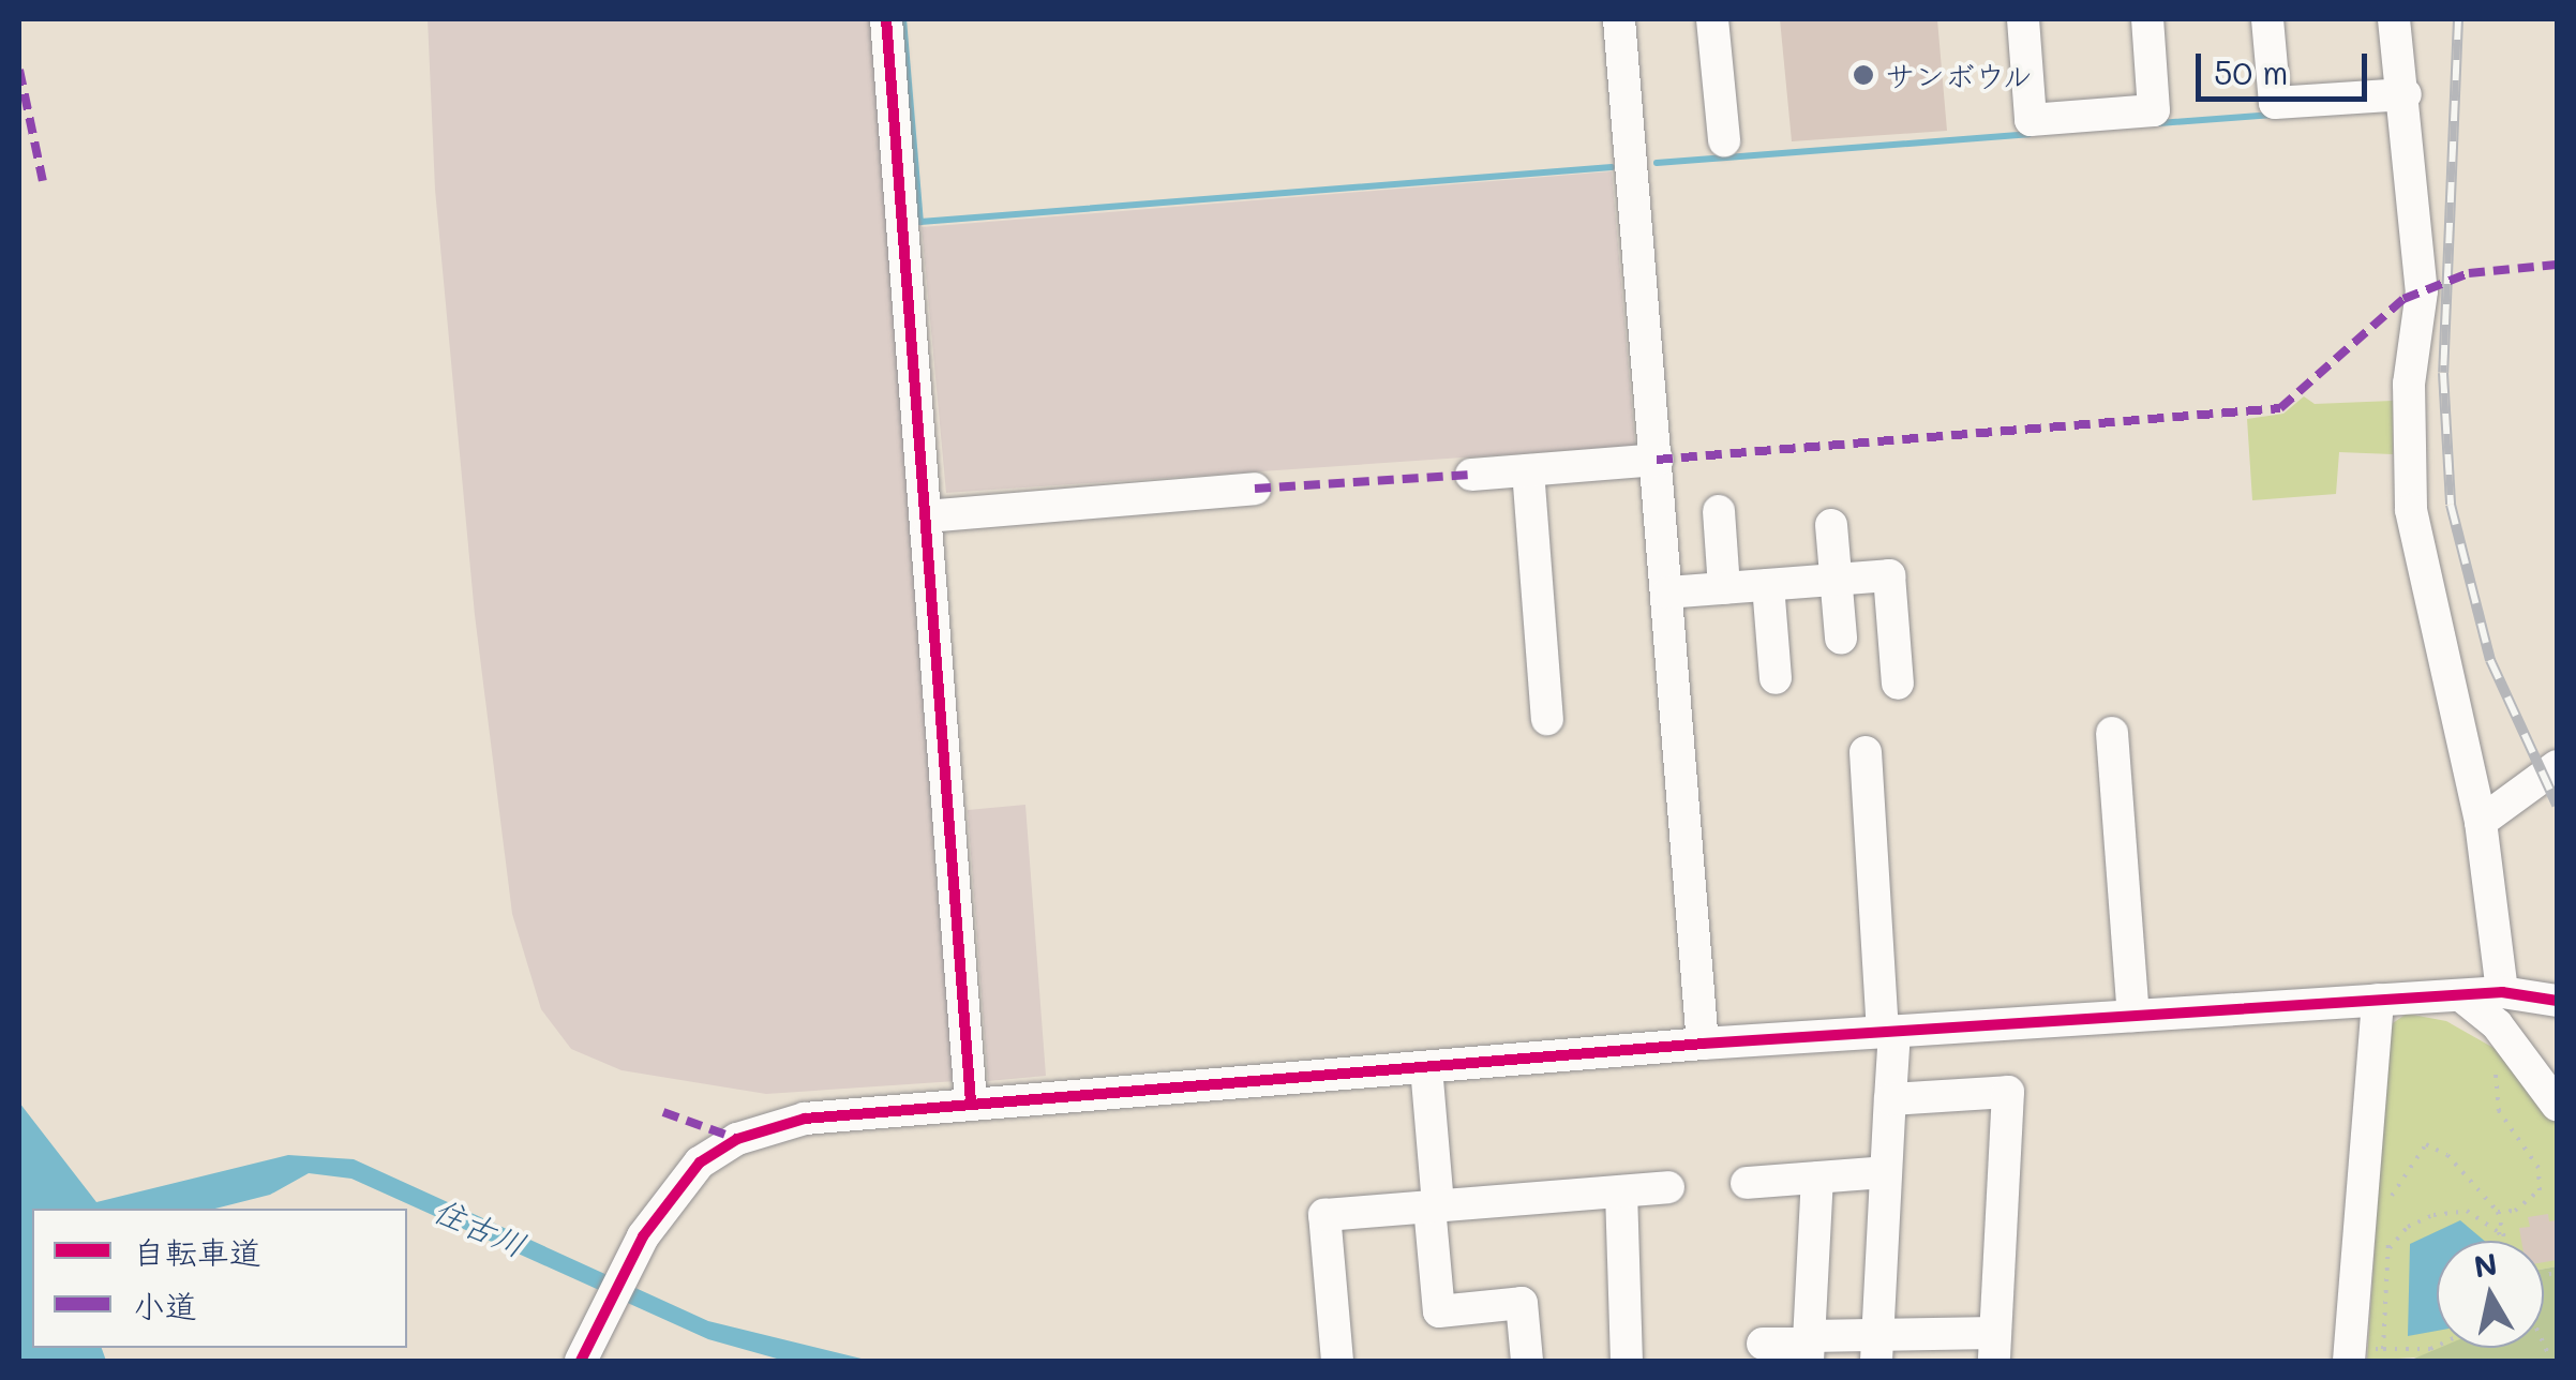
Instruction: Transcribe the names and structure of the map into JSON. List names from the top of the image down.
{
  "water": ["住古川"],
  "places": ["サンボウル"],
  "legend": ["自転車道", "小道"],
  "scale_bar": "50 m",
  "north": "top"
}
